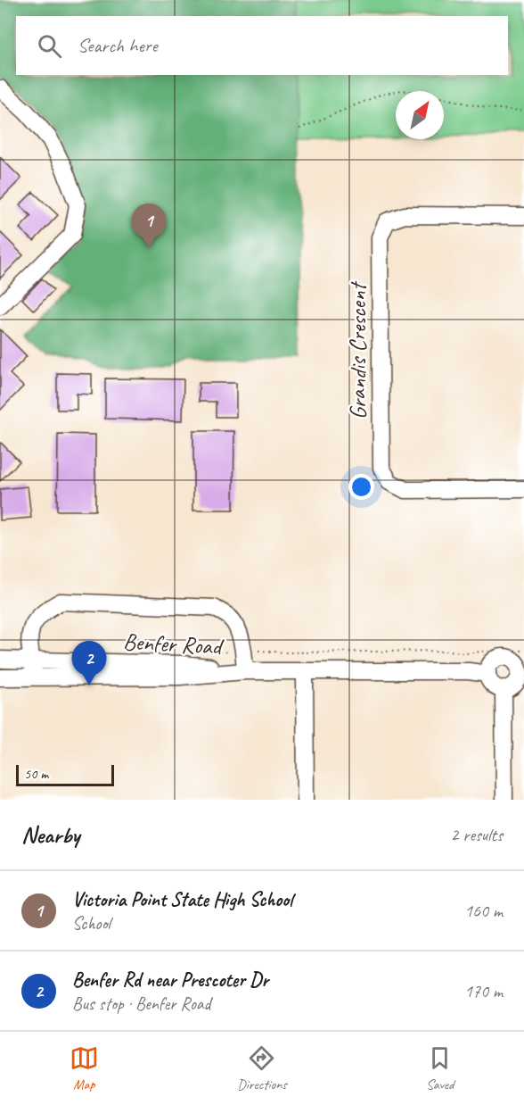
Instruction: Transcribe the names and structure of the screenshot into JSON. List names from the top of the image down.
{
  "streets": {
    "street": ["Grandis Crescent", "Benfer Road"]
  },
  "scale_bar": "50 m",
  "north": "top right",
  "page": {
    "search": "Search here",
    "pins": ["1", "2"],
    "scale": "50 m",
    "heading": ["Nearby", "2 results"],
    "list": [
      {
        "mark": "1",
        "name": "Victoria Point State High School",
        "note": "School",
        "value": "160 m"
      },
      {
        "mark": "2",
        "name": "Benfer Rd near Prescoter Dr",
        "note": "Bus stop · Benfer Road",
        "value": "170 m"
      }
    ],
    "nav": ["Map", "Directions", "Saved"]
  }
}
